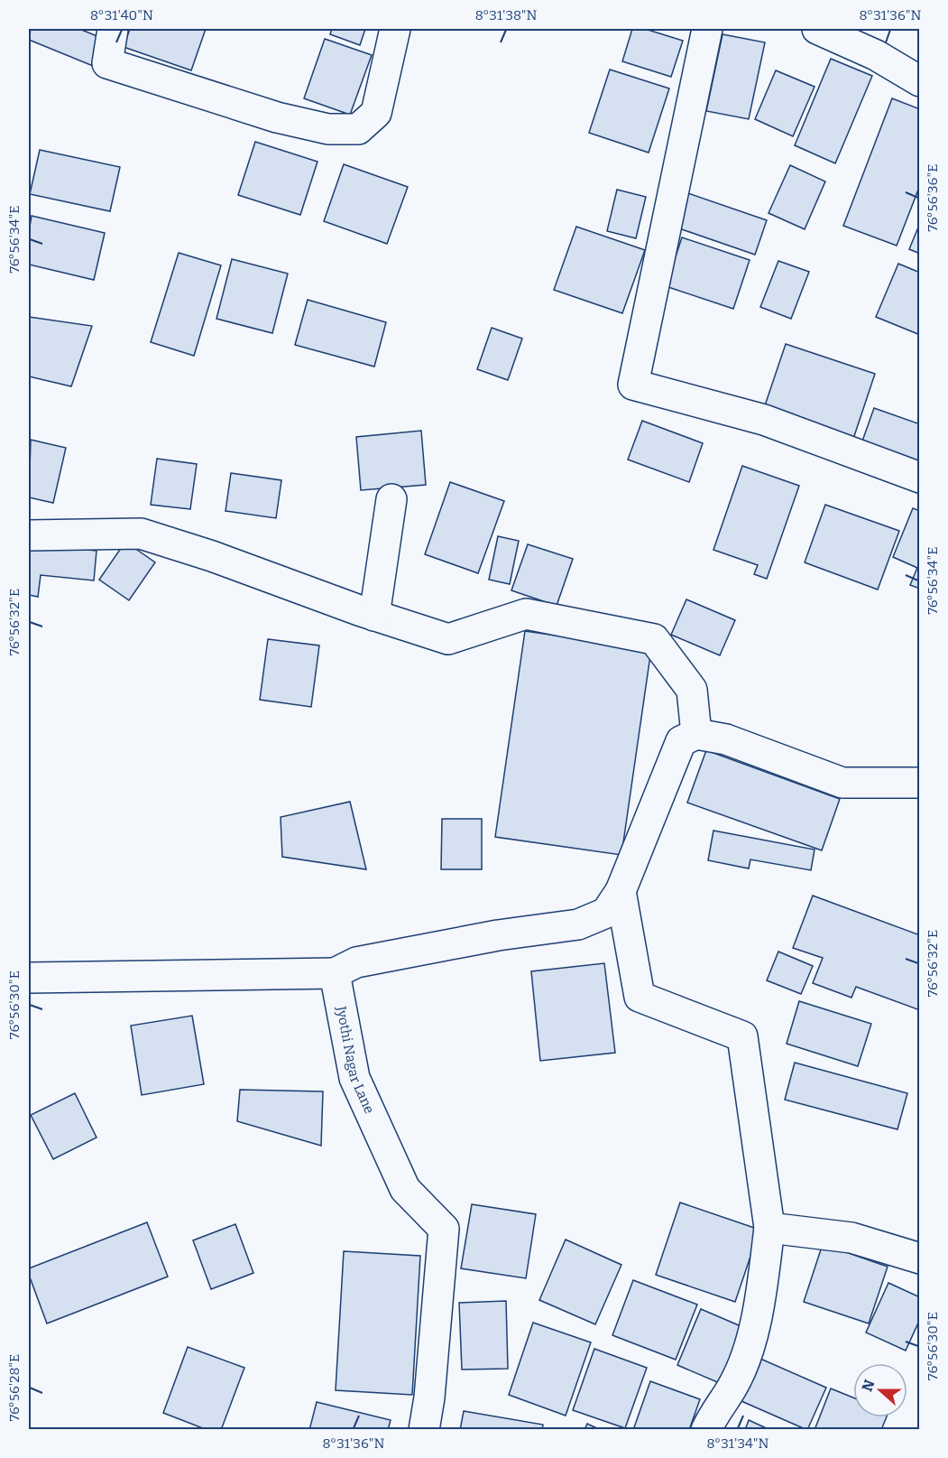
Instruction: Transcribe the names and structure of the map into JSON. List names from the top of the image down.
{
  "streets": {
    "street": ["Jyothi Nagar Lane"]
  },
  "north": "left",
  "coordinates": [
    "8°31'40\"N",
    "8°31'38\"N",
    "8°31'36\"N",
    "76°56'36\"E",
    "76°56'34\"E",
    "76°56'32\"E",
    "76°56'30\"E",
    "76°56'28\"E",
    "8°31'34\"N"
  ]
}
